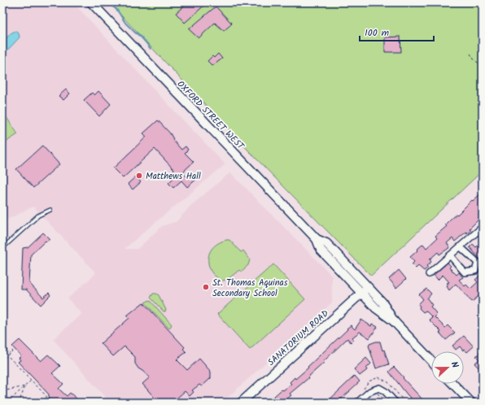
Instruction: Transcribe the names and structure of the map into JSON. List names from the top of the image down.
{
  "streets": {
    "main road": ["OXFORD STREET WEST", "SANATORIUM ROAD"]
  },
  "crossings": [
    ["OXFORD STREET WEST", "SANATORIUM ROAD"]
  ],
  "places": ["Matthews Hall", "St. Thomas Aquinas Secondary School"],
  "scale_bar": "100 m",
  "north": "right"
}
